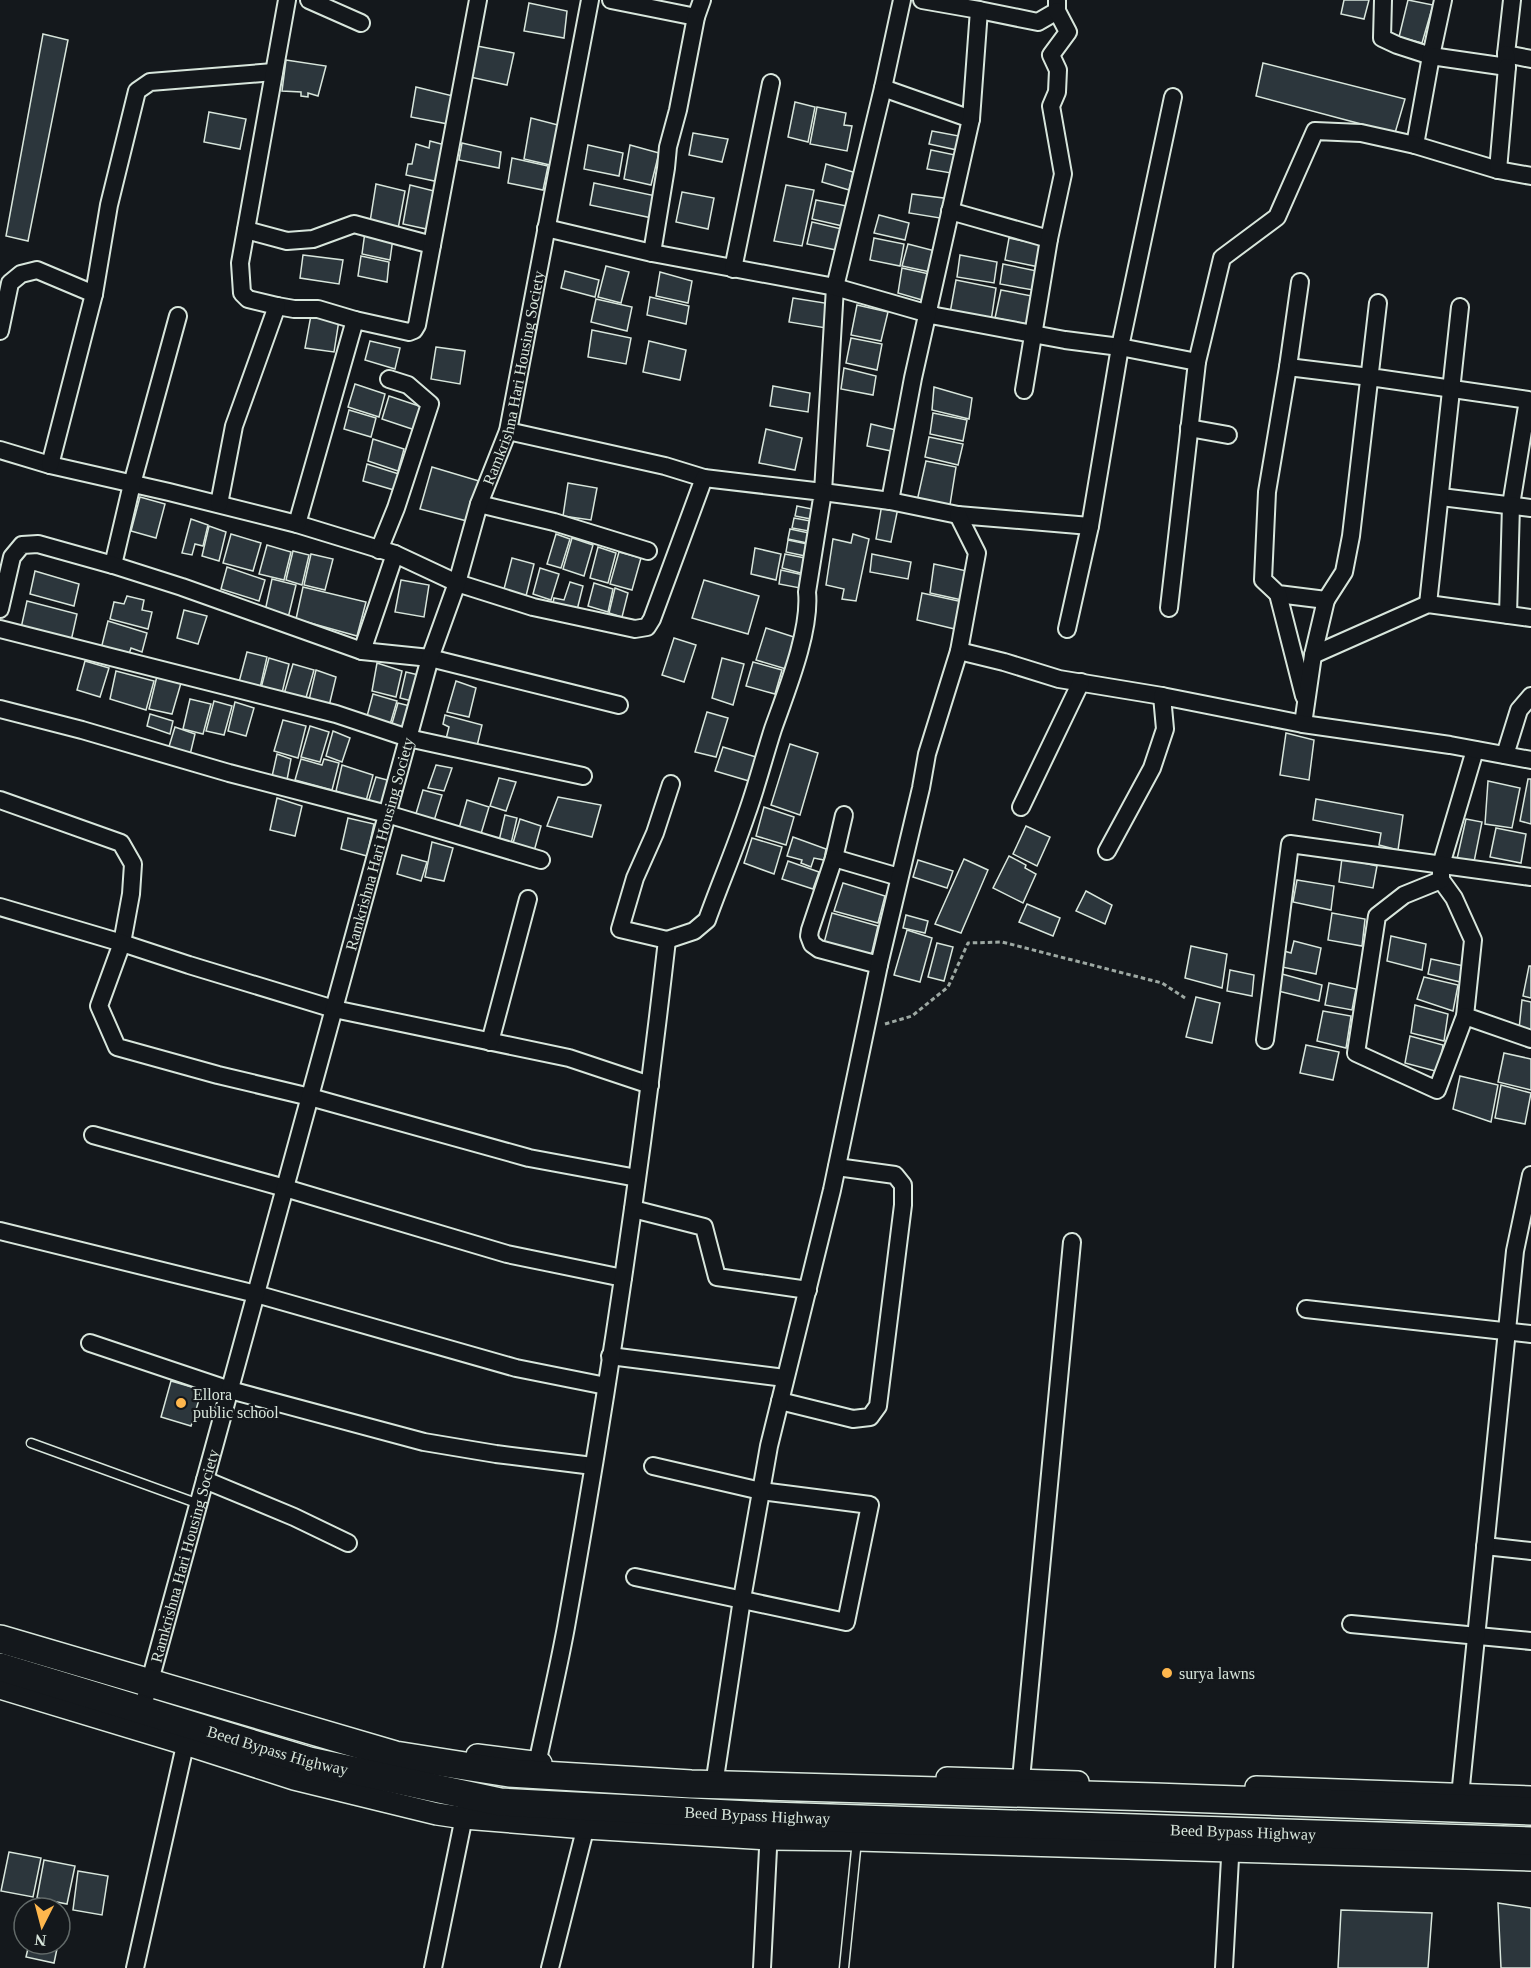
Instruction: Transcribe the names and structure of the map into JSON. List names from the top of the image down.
{
  "streets": {
    "highway": ["Beed Bypass Highway"],
    "street": ["Ramkrishna Hari Housing Society"]
  },
  "crossings": [
    ["Ramkrishna Hari Housing Society", "Beed Bypass Highway"]
  ],
  "places": ["Ellora public school", "surya lawns"],
  "north": "bottom"
}
